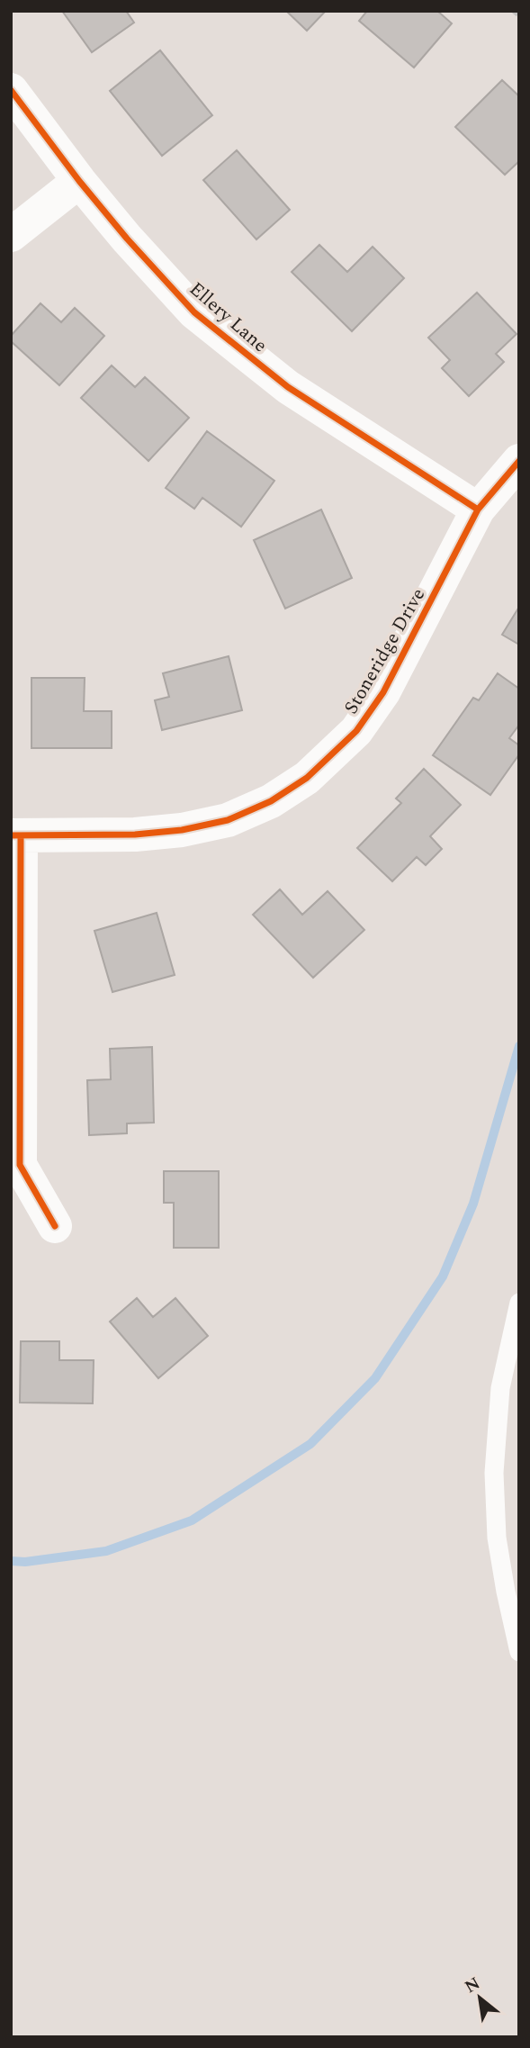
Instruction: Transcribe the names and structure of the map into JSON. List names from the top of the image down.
{
  "streets": {
    "street": ["Ellery Lane", "Stoneridge Drive"]
  },
  "crossings": [
    ["Ellery Lane", "Stoneridge Drive"]
  ],
  "north": "top left"
}
